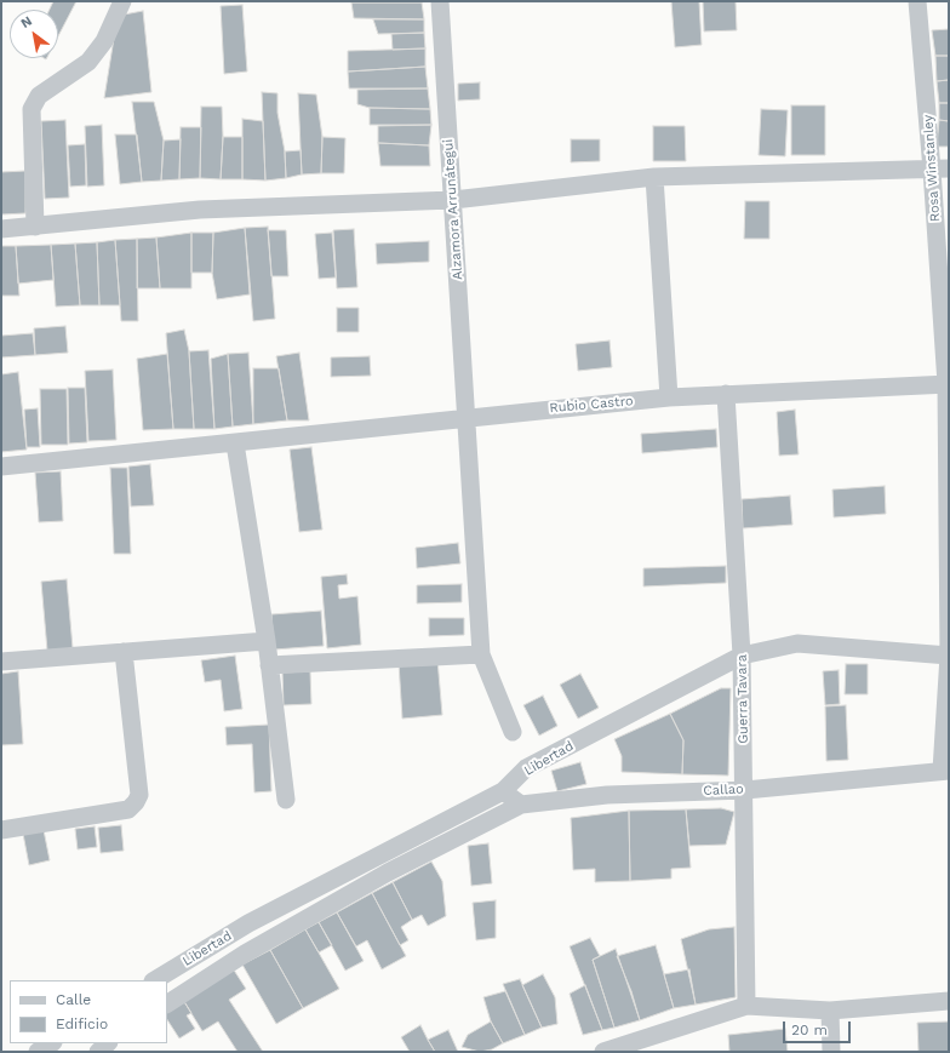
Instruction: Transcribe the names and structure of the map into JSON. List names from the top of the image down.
{
  "streets": {
    "street": [
      "Rosa Winstanley",
      "Alzamora Arrunátegui",
      "Rubio Castro",
      "Guerra Tavara",
      "Libertad",
      "Callao"
    ]
  },
  "crossings": [
    ["Rosa Winstanley", "Rubio Castro"],
    ["Rosa Winstanley", "Libertad"],
    ["Rosa Winstanley", "Callao"],
    ["Alzamora Arrunátegui", "Rubio Castro"],
    ["Rubio Castro", "Guerra Tavara"],
    ["Guerra Tavara", "Libertad"],
    ["Guerra Tavara", "Callao"]
  ],
  "legend": ["Calle", "Edificio"],
  "scale_bar": "20 m",
  "north": "top left"
}
